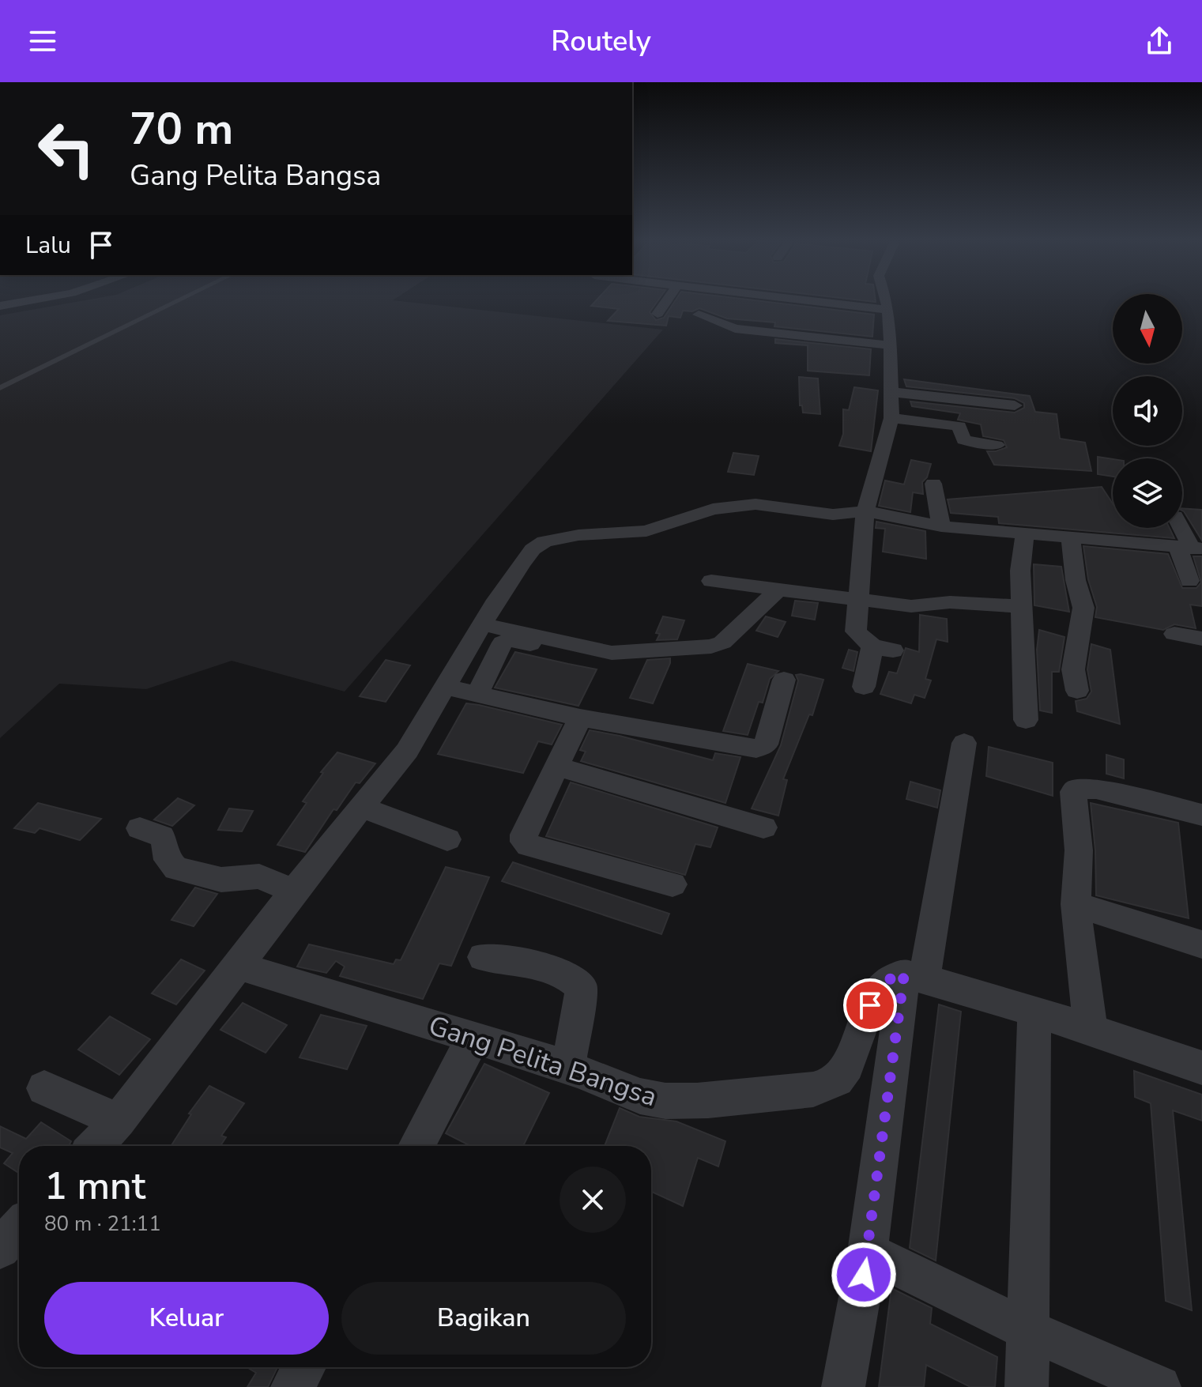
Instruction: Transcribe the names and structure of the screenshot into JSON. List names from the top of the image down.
{
  "streets": {
    "street": ["Gang Pelita Bangsa"]
  },
  "north": "bottom",
  "page": {
    "header": "Routely",
    "turn": ["70 m", "Gang Pelita Bangsa"],
    "then": "Lalu",
    "heading": ["1 mnt", "80 m · 21:11"],
    "buttons": ["Keluar", "Bagikan"]
  }
}
